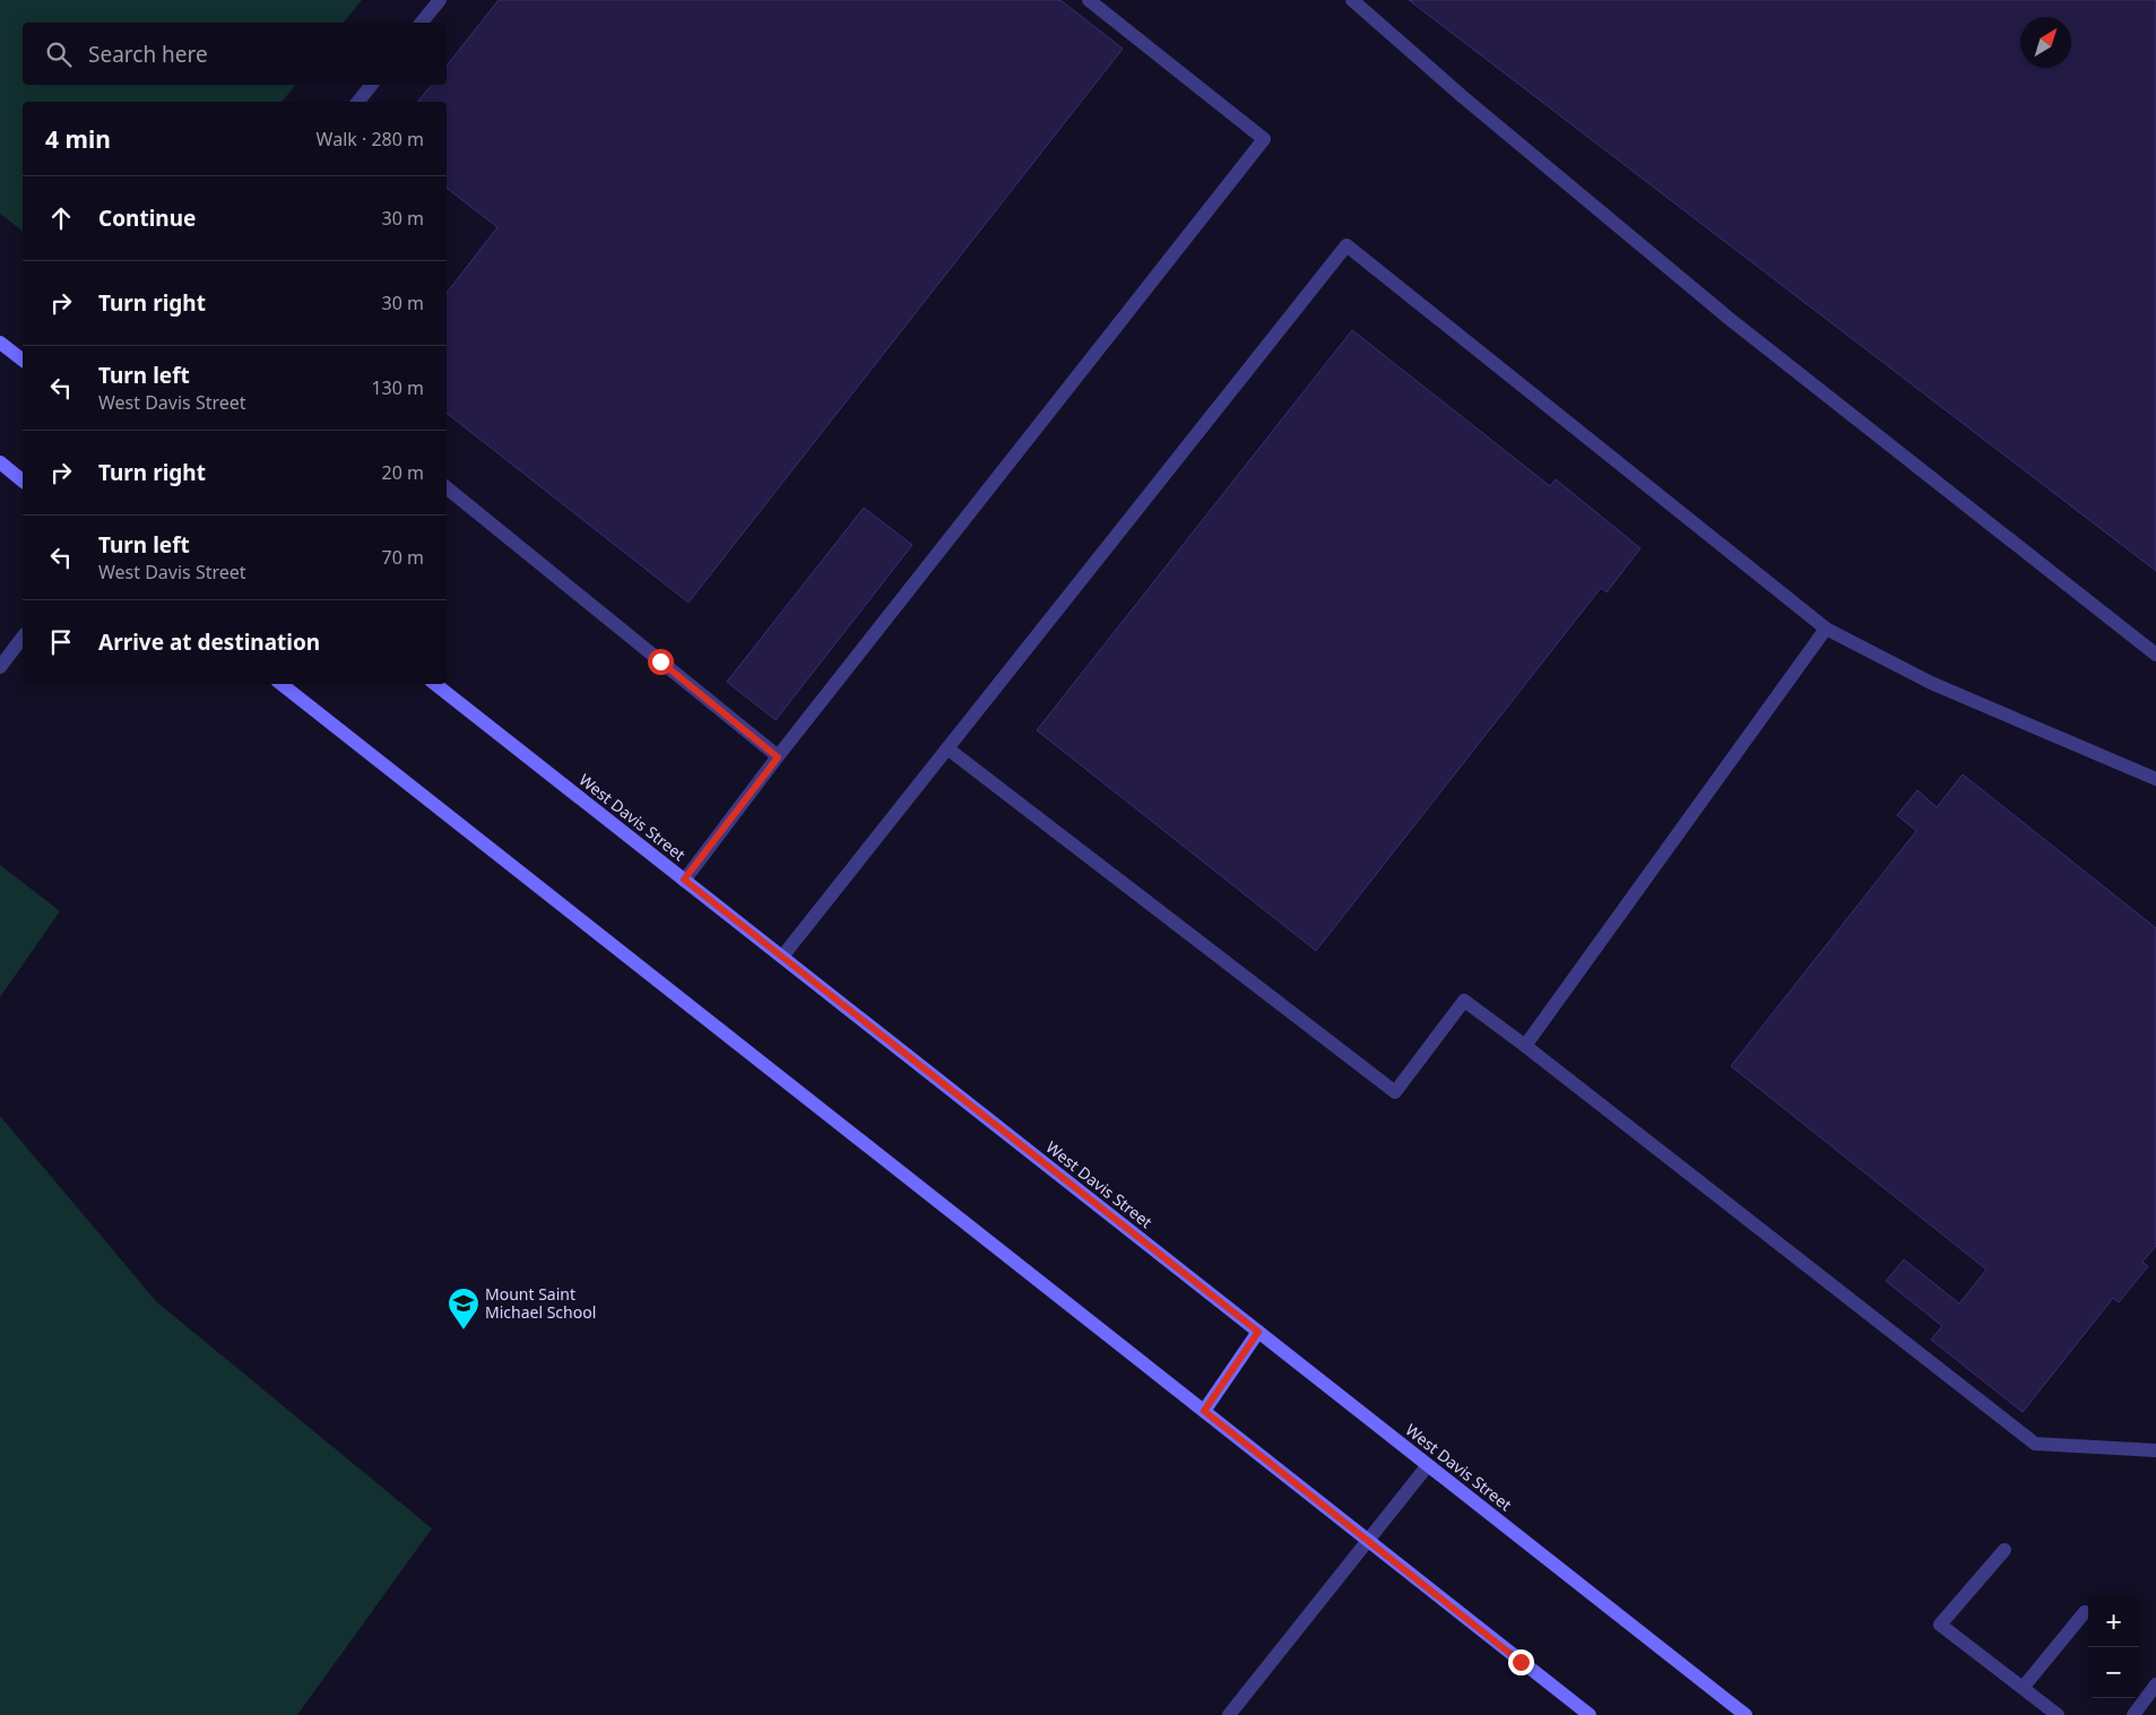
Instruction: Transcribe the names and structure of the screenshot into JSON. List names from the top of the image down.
{
  "streets": {
    "main road": ["West Davis Street"]
  },
  "places": {
    "school or university": ["Mount Saint Michael School"]
  },
  "north": "top right",
  "page": {
    "search": "Search here",
    "heading": ["4 min", "Walk · 280 m"],
    "list": [
      ["Continue", "30 m"],
      ["Turn right", "30 m"],
      ["Turn left", "West Davis Street", "130 m"],
      ["Turn right", "20 m"],
      ["Turn left", "West Davis Street", "70 m"],
      "Arrive at destination"
    ],
    "map_buttons": ["+", "−"]
  }
}
